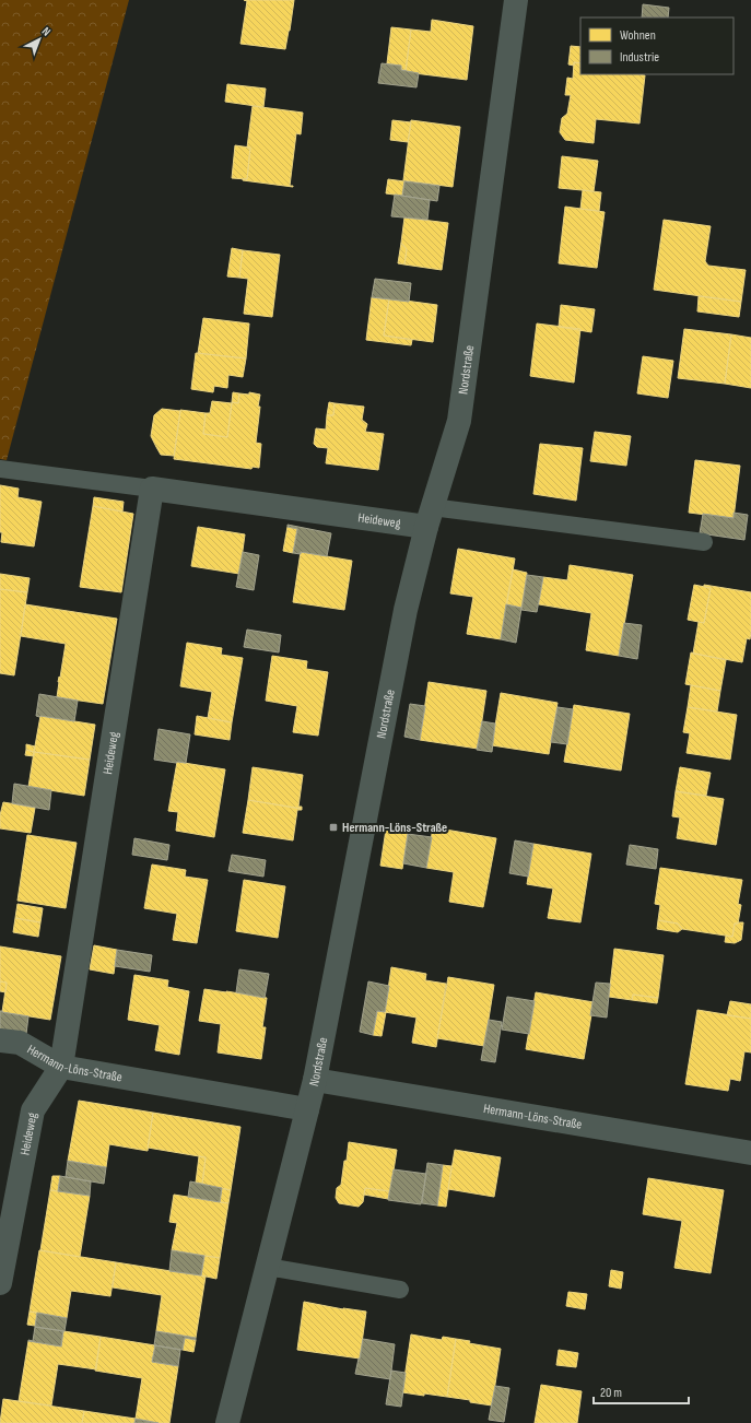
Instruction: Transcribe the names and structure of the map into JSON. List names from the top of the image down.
{
  "streets": {
    "street": ["Nordstraße", "Heideweg", "Hermann-Löns-Straße"]
  },
  "crossings": [
    ["Nordstraße", "Heideweg"],
    ["Nordstraße", "Hermann-Löns-Straße"],
    ["Heideweg", "Hermann-Löns-Straße"]
  ],
  "places": {
    "transit": ["Hermann-Löns-Straße"]
  },
  "legend": ["Wohnen", "Industrie"],
  "scale_bar": "20 m",
  "north": "top right"
}
